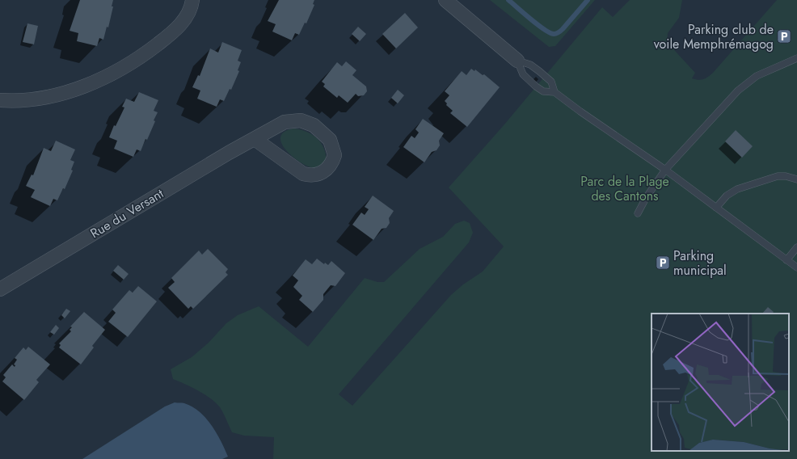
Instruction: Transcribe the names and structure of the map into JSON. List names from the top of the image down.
{
  "streets": {
    "street": ["Rue du Versant"]
  },
  "parks": ["Parc de la Plage des Cantons"],
  "places": {
    "parking": ["Parking club de voile Memphrémagog", "Parking municipal"]
  }
}
